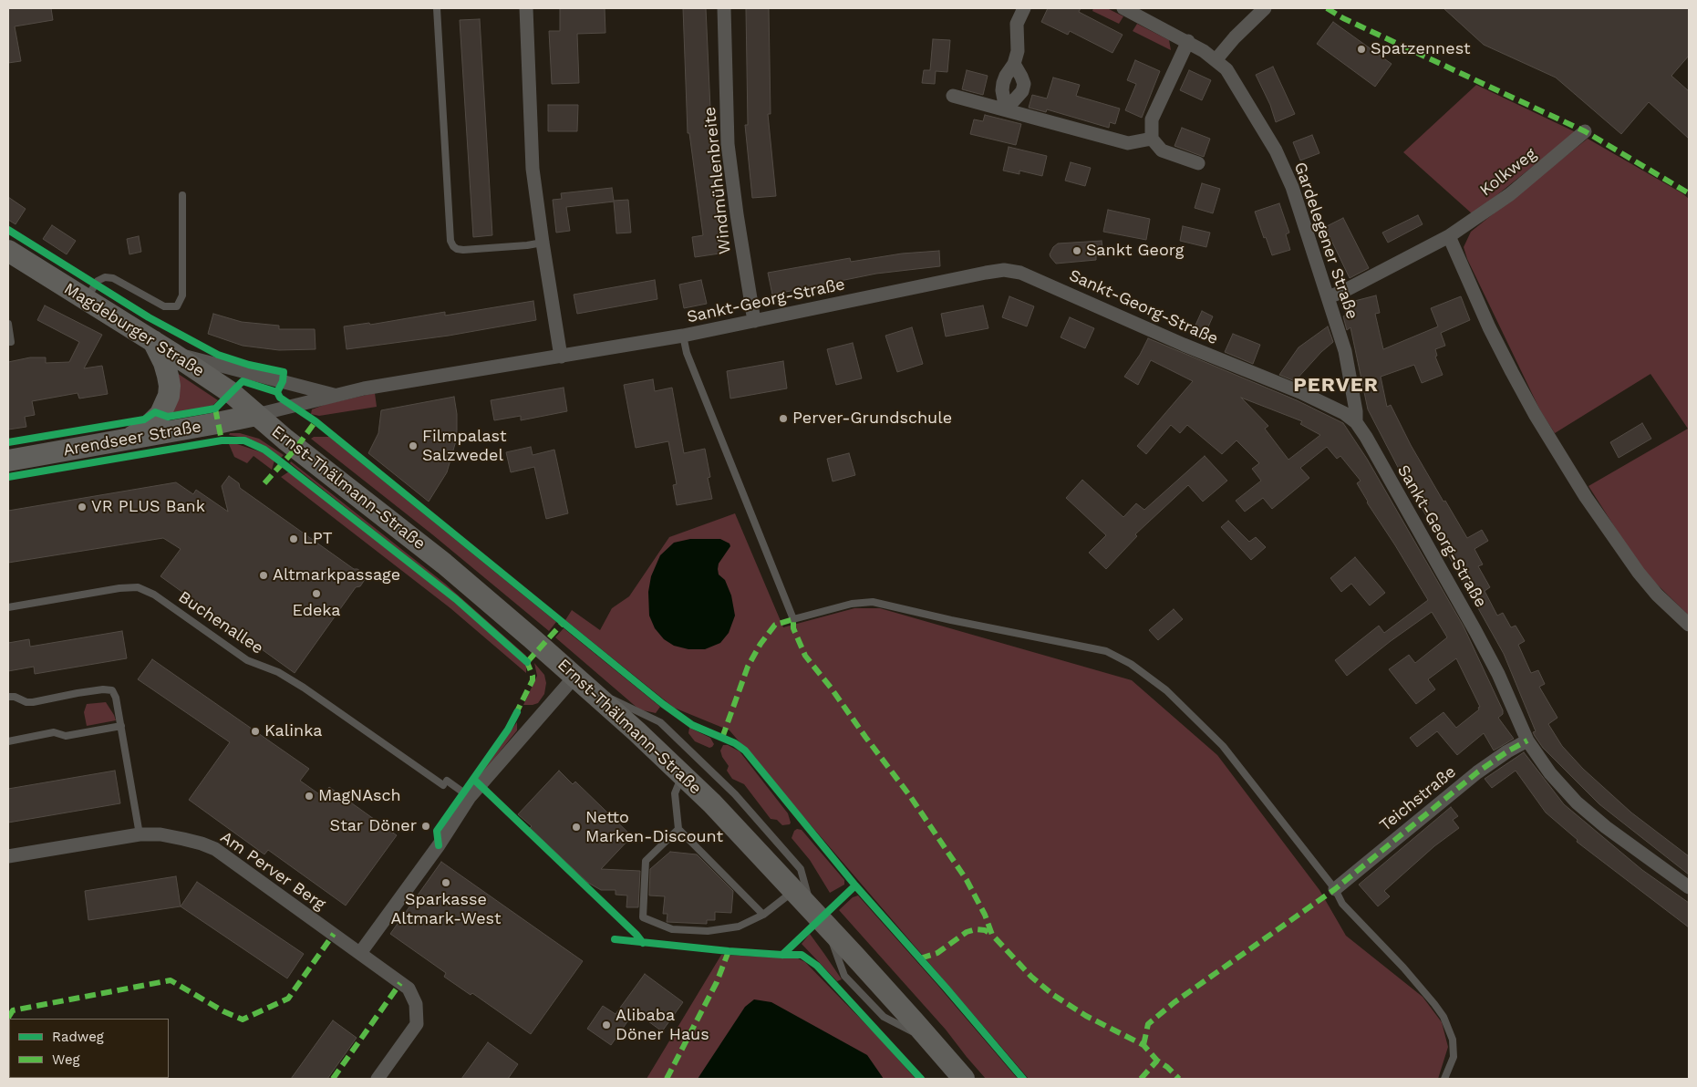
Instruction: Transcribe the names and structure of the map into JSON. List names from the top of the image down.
{
  "streets": {
    "main road": ["Magdeburger Straße", "Arendseer Straße", "Ernst-Thälmann-Straße"],
    "street": [
      "Kolkweg",
      "Windmühlenbreite",
      "Gardelegener Straße",
      "Sankt-Georg-Straße",
      "Teichstraße",
      "Am Perver Berg"
    ],
    "lane": ["Buchenallee"]
  },
  "crossings": [
    ["Windmühlenbreite", "Sankt-Georg-Straße"],
    ["Gardelegener Straße", "Sankt-Georg-Straße"],
    ["Sankt-Georg-Straße", "Magdeburger Straße"],
    ["Sankt-Georg-Straße", "Arendseer Straße"],
    ["Sankt-Georg-Straße", "Ernst-Thälmann-Straße"],
    ["Sankt-Georg-Straße", "Teichstraße"],
    ["Magdeburger Straße", "Arendseer Straße"],
    ["Magdeburger Straße", "Ernst-Thälmann-Straße"],
    ["Arendseer Straße", "Ernst-Thälmann-Straße"]
  ],
  "districts": ["PERVER"],
  "places": [
    "Spatzennest",
    "Sankt Georg",
    "Perver-Grundschule",
    "Filmpalast Salzwedel",
    "VR PLUS Bank",
    "LPT",
    "Altmarkpassage",
    "Edeka",
    "Kalinka",
    "MagNAsch",
    "Star Döner",
    "Netto Marken-Discount",
    "Sparkasse Altmark-West",
    "Alibaba Döner Haus"
  ],
  "legend": ["Radweg", "Weg"]
}
